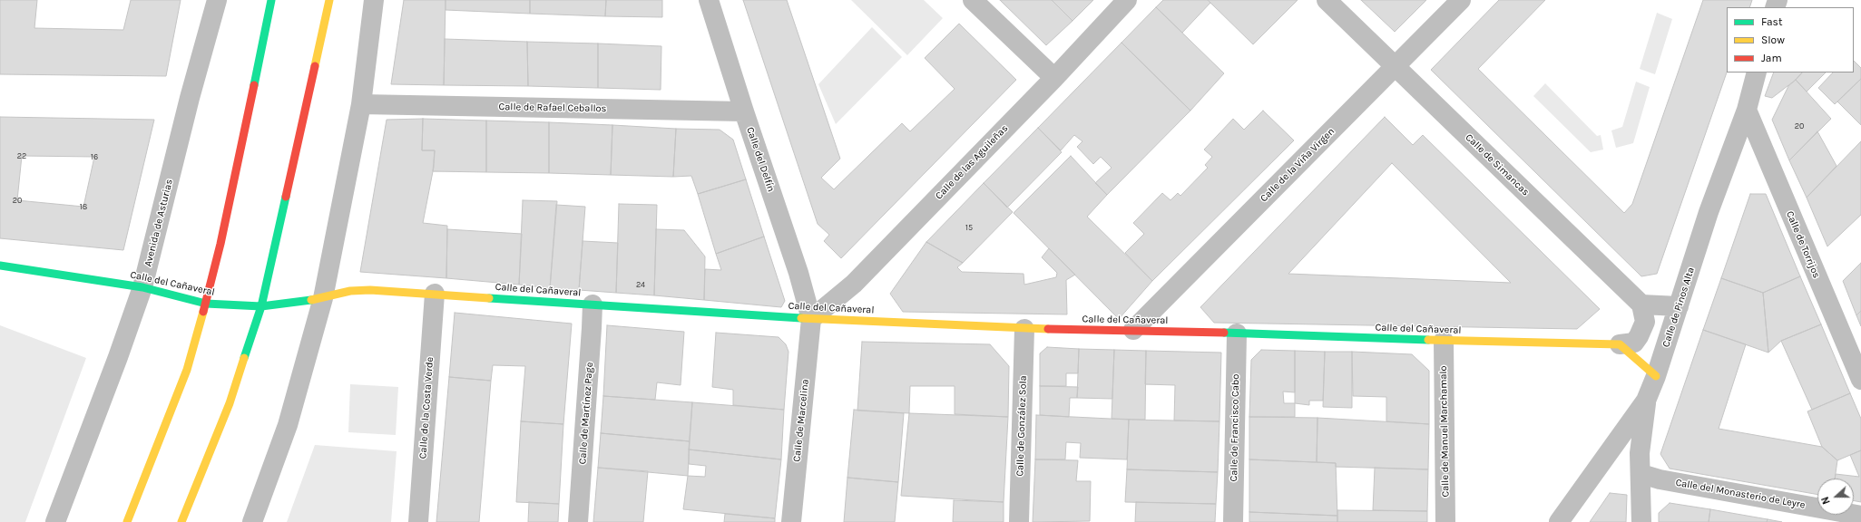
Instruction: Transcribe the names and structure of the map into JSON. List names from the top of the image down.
{
  "streets": {
    "street": [
      "Calle de Rafael Ceballos",
      "Calle del Delfín",
      "Calle de las Aguileñas",
      "Calle de la Viña Virgen",
      "Calle de Simancas",
      "Avenida de Asturias",
      "Calle de Torrijos",
      "Calle del Cañaveral",
      "Calle de Pinos Alta",
      "Calle de la Costa Verde",
      "Calle de Martínez Page",
      "Calle de Marcelina",
      "Calle de González Sola",
      "Calle de Francisco Cabo",
      "Calle de Manuel Marchamalo",
      "Calle del Monasterio de Leyre"
    ]
  },
  "crossings": [
    ["Calle de Rafael Ceballos", "Calle del Delfín"],
    ["Calle del Delfín", "Calle de las Aguileñas"],
    ["Calle del Delfín", "Calle del Cañaveral"],
    ["Calle del Delfín", "Calle de Marcelina"],
    ["Calle de las Aguileñas", "Calle del Cañaveral"],
    ["Calle de las Aguileñas", "Calle de Marcelina"],
    ["Calle de la Viña Virgen", "Calle de Simancas"],
    ["Calle de la Viña Virgen", "Calle del Cañaveral"],
    ["Avenida de Asturias", "Calle del Cañaveral"],
    ["Calle de Torrijos", "Calle de Pinos Alta"],
    ["Calle del Cañaveral", "Calle de la Costa Verde"],
    ["Calle del Cañaveral", "Calle de Martínez Page"],
    ["Calle del Cañaveral", "Calle de Marcelina"],
    ["Calle del Cañaveral", "Calle de González Sola"],
    ["Calle del Cañaveral", "Calle de Francisco Cabo"],
    ["Calle del Cañaveral", "Calle de Manuel Marchamalo"]
  ],
  "house_numbers": [
    "20",
    "22",
    "16",
    "20",
    "18",
    "15",
    "24"
  ],
  "legend": ["Fast", "Slow", "Jam"],
  "north": "left"
}
